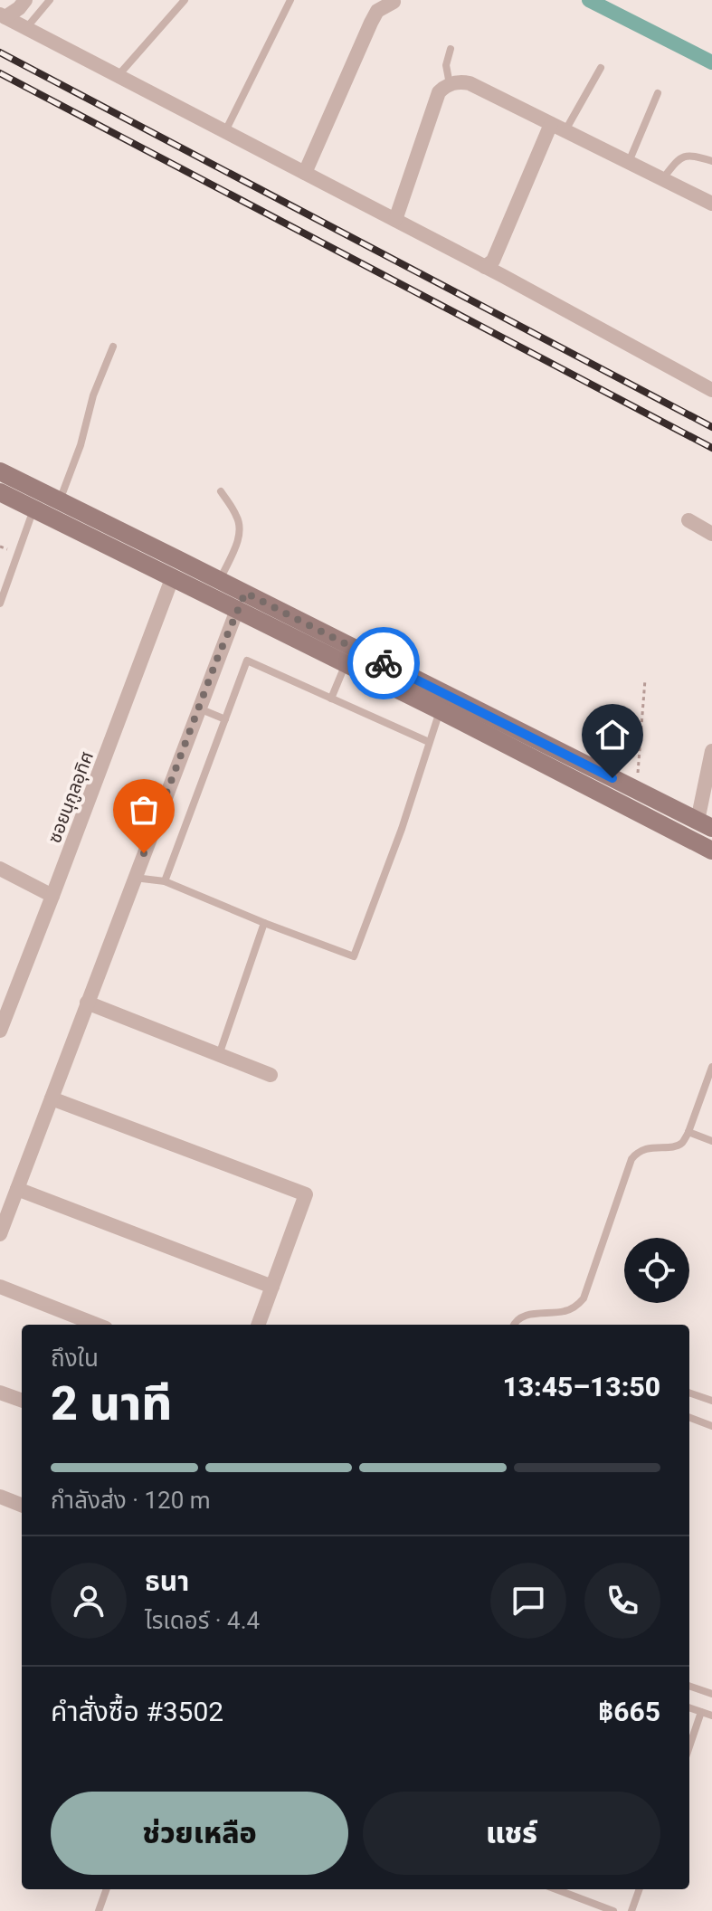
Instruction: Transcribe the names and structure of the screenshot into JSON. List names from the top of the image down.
{
  "streets": {
    "street": ["ซอยนุกูลอุทิศ"]
  },
  "page": {
    "heading": ["2 นาที", "ถึงใน", "13:45–13:50"],
    "panel": [
      "ธนา",
      "ไรเดอร์ · 4.4",
      "คำสั่งซื้อ #3502",
      "฿665"
    ],
    "bar": "กำลังส่ง · 120 m",
    "buttons": ["ช่วยเหลือ", "แชร์"]
  }
}
